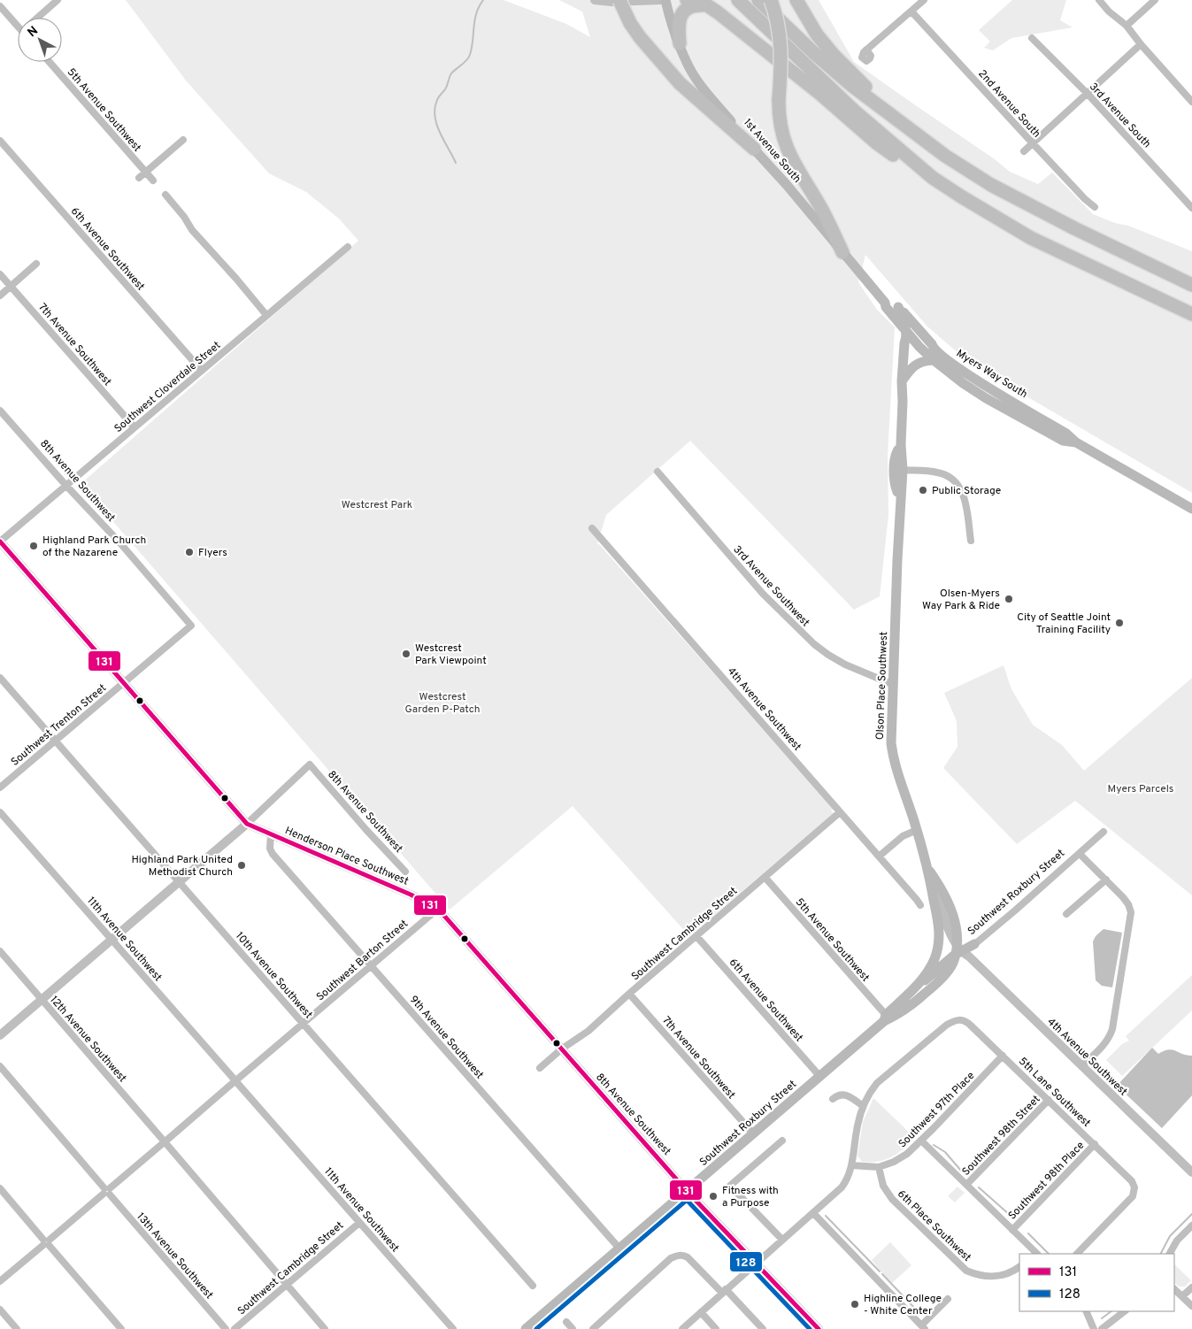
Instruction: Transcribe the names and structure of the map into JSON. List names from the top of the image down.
{
  "streets": {
    "main road": [
      "1st Avenue South",
      "Myers Way South",
      "Olson Place Southwest",
      "Southwest Roxbury Street"
    ],
    "street": [
      "2nd Avenue South",
      "5th Avenue Southwest",
      "3rd Avenue South",
      "6th Avenue Southwest",
      "7th Avenue Southwest",
      "Southwest Cloverdale Street",
      "8th Avenue Southwest",
      "3rd Avenue Southwest",
      "4th Avenue Southwest",
      "Southwest Trenton Street",
      "Henderson Place Southwest",
      "Southwest Cambridge Street",
      "11th Avenue Southwest",
      "Southwest Barton Street",
      "10th Avenue Southwest",
      "9th Avenue Southwest",
      "12th Avenue Southwest",
      "5th Lane Southwest",
      "Southwest 97th Place",
      "Southwest 98th Street",
      "Southwest 98th Place",
      "6th Place Southwest",
      "13th Avenue Southwest"
    ]
  },
  "crossings": [
    ["5th Avenue Southwest", "Southwest Roxbury Street"],
    ["5th Avenue Southwest", "Southwest Cambridge Street"],
    ["1st Avenue South", "Myers Way South"],
    ["1st Avenue South", "Olson Place Southwest"],
    ["6th Avenue Southwest", "Southwest Cloverdale Street"],
    ["6th Avenue Southwest", "Southwest Roxbury Street"],
    ["6th Avenue Southwest", "Southwest Cambridge Street"],
    ["7th Avenue Southwest", "Southwest Cloverdale Street"],
    ["7th Avenue Southwest", "Southwest Roxbury Street"],
    ["7th Avenue Southwest", "Southwest Cambridge Street"],
    ["Myers Way South", "Olson Place Southwest"],
    ["Southwest Cloverdale Street", "8th Avenue Southwest"],
    ["8th Avenue Southwest", "Southwest Trenton Street"],
    ["8th Avenue Southwest", "Henderson Place Southwest"],
    ["8th Avenue Southwest", "Southwest Roxbury Street"],
    ["8th Avenue Southwest", "Southwest Cambridge Street"],
    ["8th Avenue Southwest", "Southwest Barton Street"],
    ["3rd Avenue Southwest", "Olson Place Southwest"],
    ["Olson Place Southwest", "4th Avenue Southwest"],
    ["Olson Place Southwest", "Southwest Roxbury Street"],
    ["4th Avenue Southwest", "Southwest Roxbury Street"],
    ["4th Avenue Southwest", "Southwest Cambridge Street"],
    ["Southwest Trenton Street", "10th Avenue Southwest"],
    ["Henderson Place Southwest", "Southwest Barton Street"],
    ["Henderson Place Southwest", "9th Avenue Southwest"],
    ["Southwest Roxbury Street", "9th Avenue Southwest"],
    ["Southwest Cambridge Street", "11th Avenue Southwest"],
    ["Southwest Cambridge Street", "12th Avenue Southwest"],
    ["11th Avenue Southwest", "Southwest Barton Street"],
    ["Southwest Barton Street", "10th Avenue Southwest"],
    ["Southwest Barton Street", "9th Avenue Southwest"],
    ["Southwest Barton Street", "12th Avenue Southwest"],
    ["Southwest Barton Street", "13th Avenue Southwest"],
    ["5th Lane Southwest", "Southwest 97th Place"],
    ["5th Lane Southwest", "Southwest 98th Street"],
    ["5th Lane Southwest", "Southwest 98th Place"],
    ["Southwest 97th Place", "6th Place Southwest"]
  ],
  "parks": ["Westcrest Park", "Westcrest Garden P-Patch", "Myers Parcels"],
  "places": [
    "Public Storage",
    "Highland Park Church of the Nazarene",
    "Flyers",
    "Olsen-Myers Way Park & Ride",
    "City of Seattle Joint Training Facility",
    "Westcrest Park Viewpoint",
    "Highland Park United Methodist Church",
    "Fitness with a Purpose",
    "Highline College - White Center"
  ],
  "lines": ["transit line 131", "transit line 128"],
  "legend": ["131", "128"],
  "north": "top left"
}
